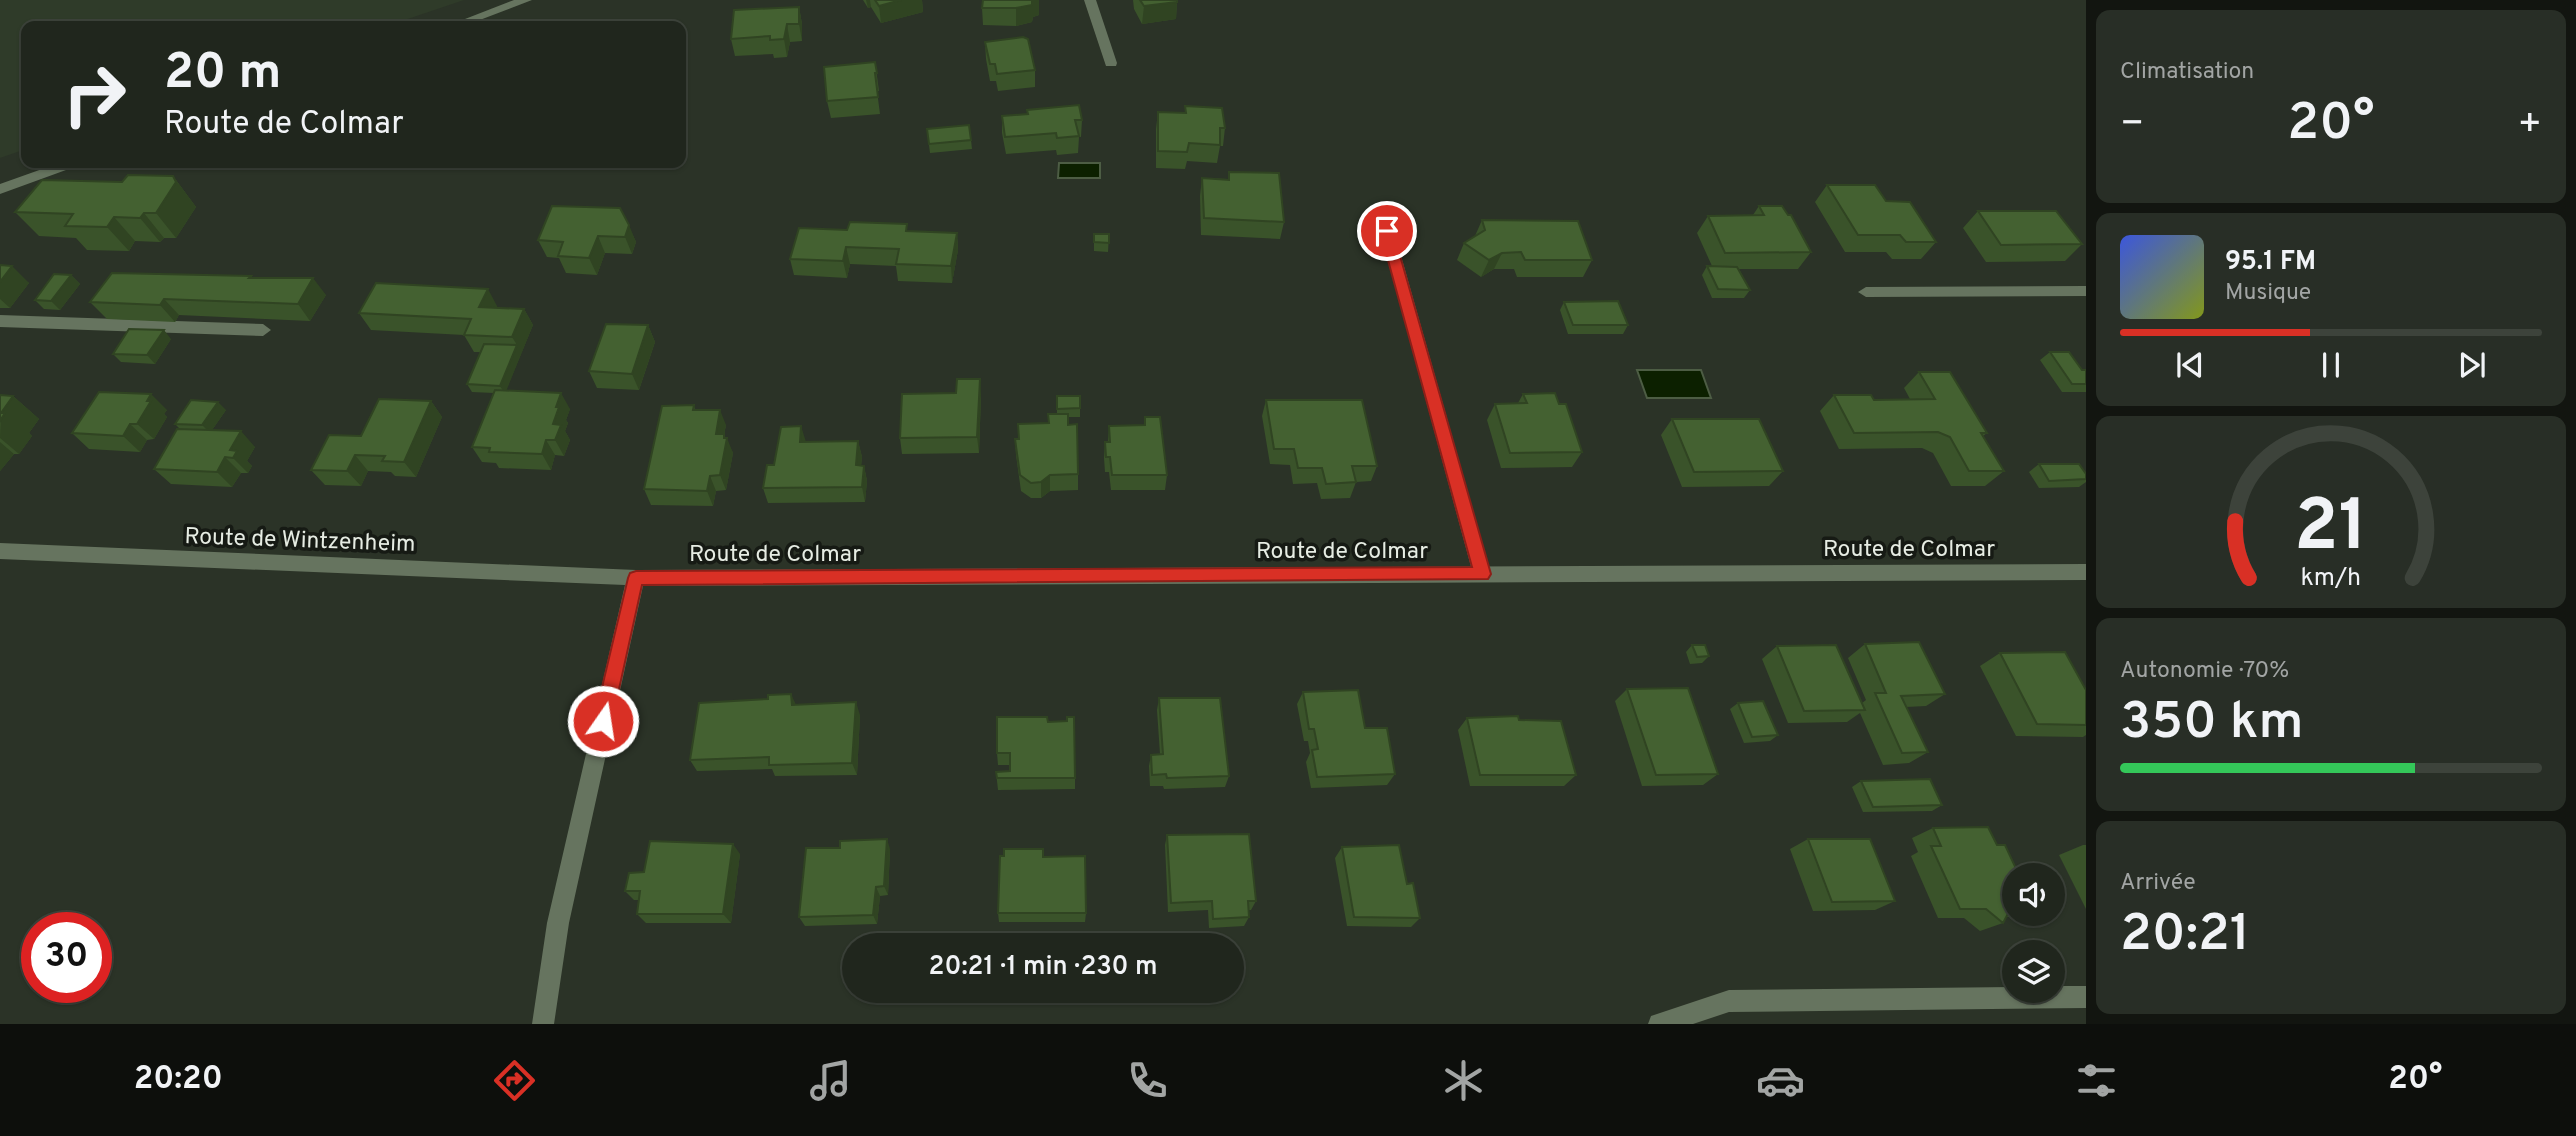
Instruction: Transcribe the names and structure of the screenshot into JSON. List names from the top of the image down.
{
  "streets": {
    "street": ["Route de Wintzenheim", "Route de Colmar"]
  },
  "crossings": [
    ["Route de Wintzenheim", "Route de Colmar"]
  ],
  "page": {
    "tile": [
      "Climatisation",
      ["Autonomie · 70%", "350 km"],
      ["Arrivée", "20:21"]
    ],
    "turn": ["20 m", "Route de Colmar"],
    "heat": ["−", "20°", "+"],
    "song": ["95.1 FM", "Musique"],
    "limit": "30",
    "trip": "20:21 · 1 min · 230 m",
    "tabs": ["20:20", "20°"],
    "gauge": ["21", "km/h"]
  }
}
